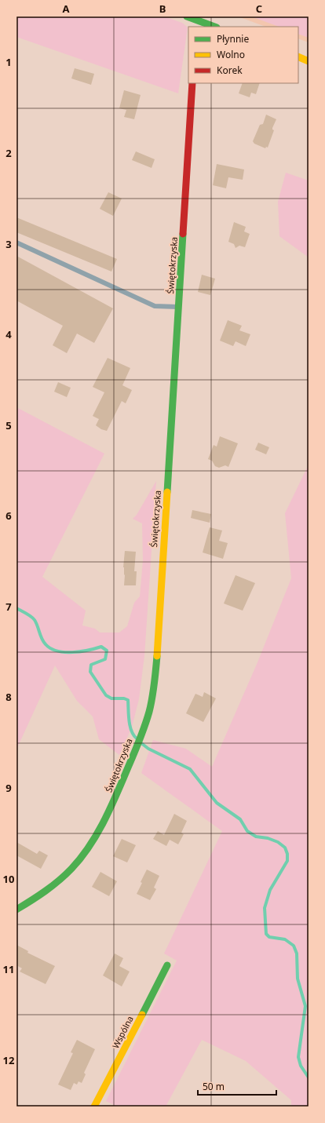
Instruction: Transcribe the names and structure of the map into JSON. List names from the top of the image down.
{
  "streets": {
    "street": ["Świętokrzyska", "Wspólna"]
  },
  "legend": ["Płynnie", "Wolno", "Korek"],
  "scale_bar": "50 m",
  "grid": {
    "columns": ["A", "B", "C"],
    "rows": [
      "1",
      "2",
      "3",
      "4",
      "5",
      "6",
      "7",
      "8",
      "9",
      "10",
      "11",
      "12"
    ]
  }
}
